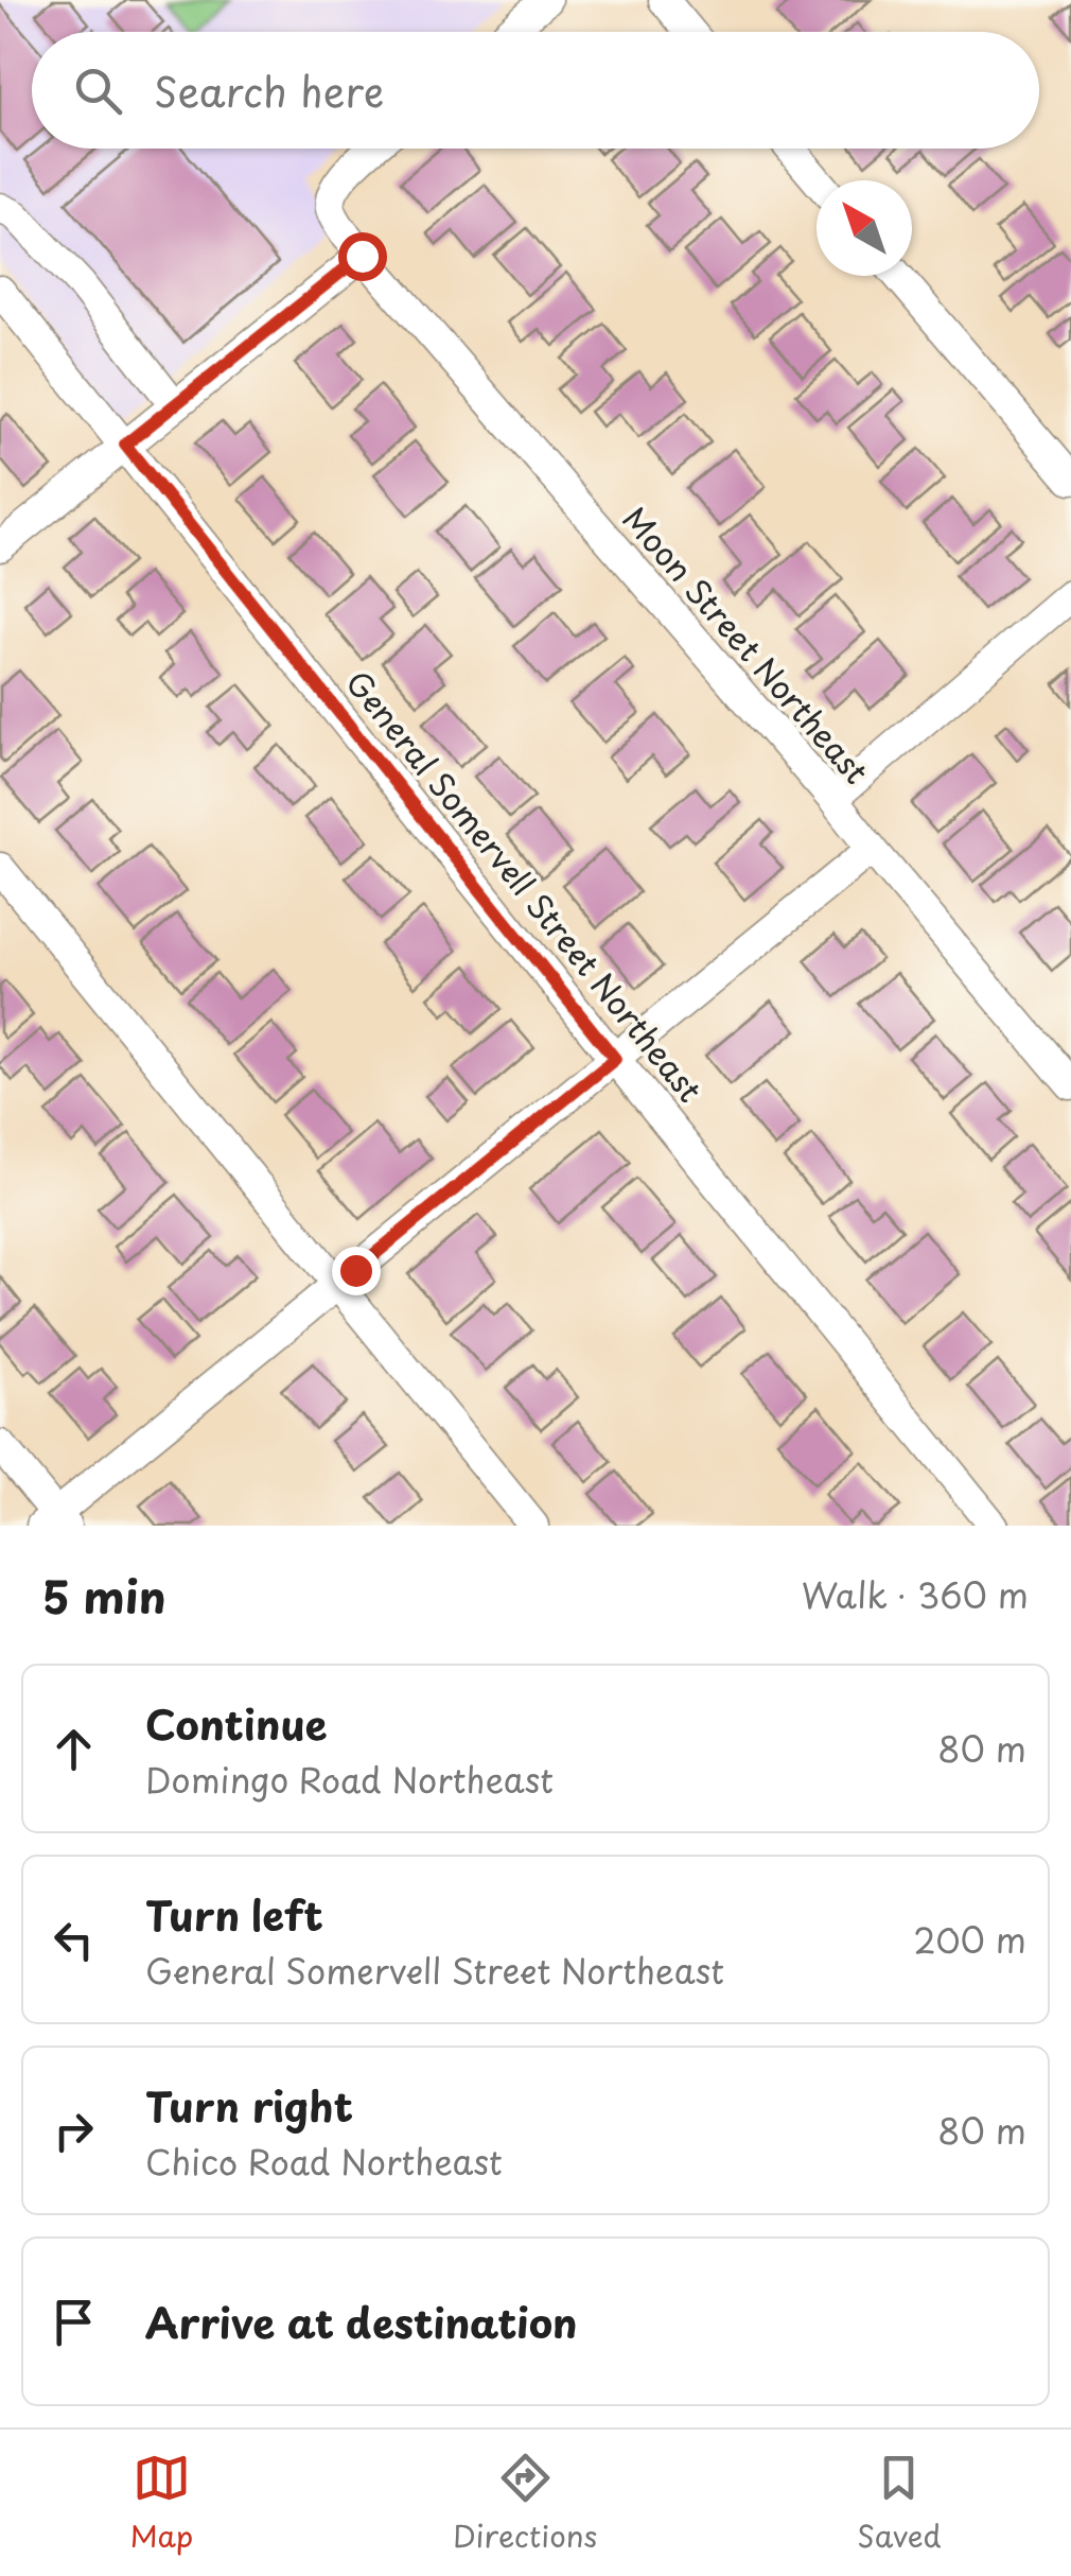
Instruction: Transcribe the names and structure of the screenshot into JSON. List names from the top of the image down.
{
  "streets": {
    "street": ["Moon Street Northeast", "General Somervell Street Northeast"]
  },
  "north": "top left",
  "page": {
    "search": "Search here",
    "heading": ["5 min", "Walk · 360 m"],
    "list": [
      ["Continue", "Domingo Road Northeast", "80 m"],
      ["Turn left", "General Somervell Street Northeast", "200 m"],
      ["Turn right", "Chico Road Northeast", "80 m"],
      "Arrive at destination"
    ],
    "nav": ["Map", "Directions", "Saved"]
  }
}
